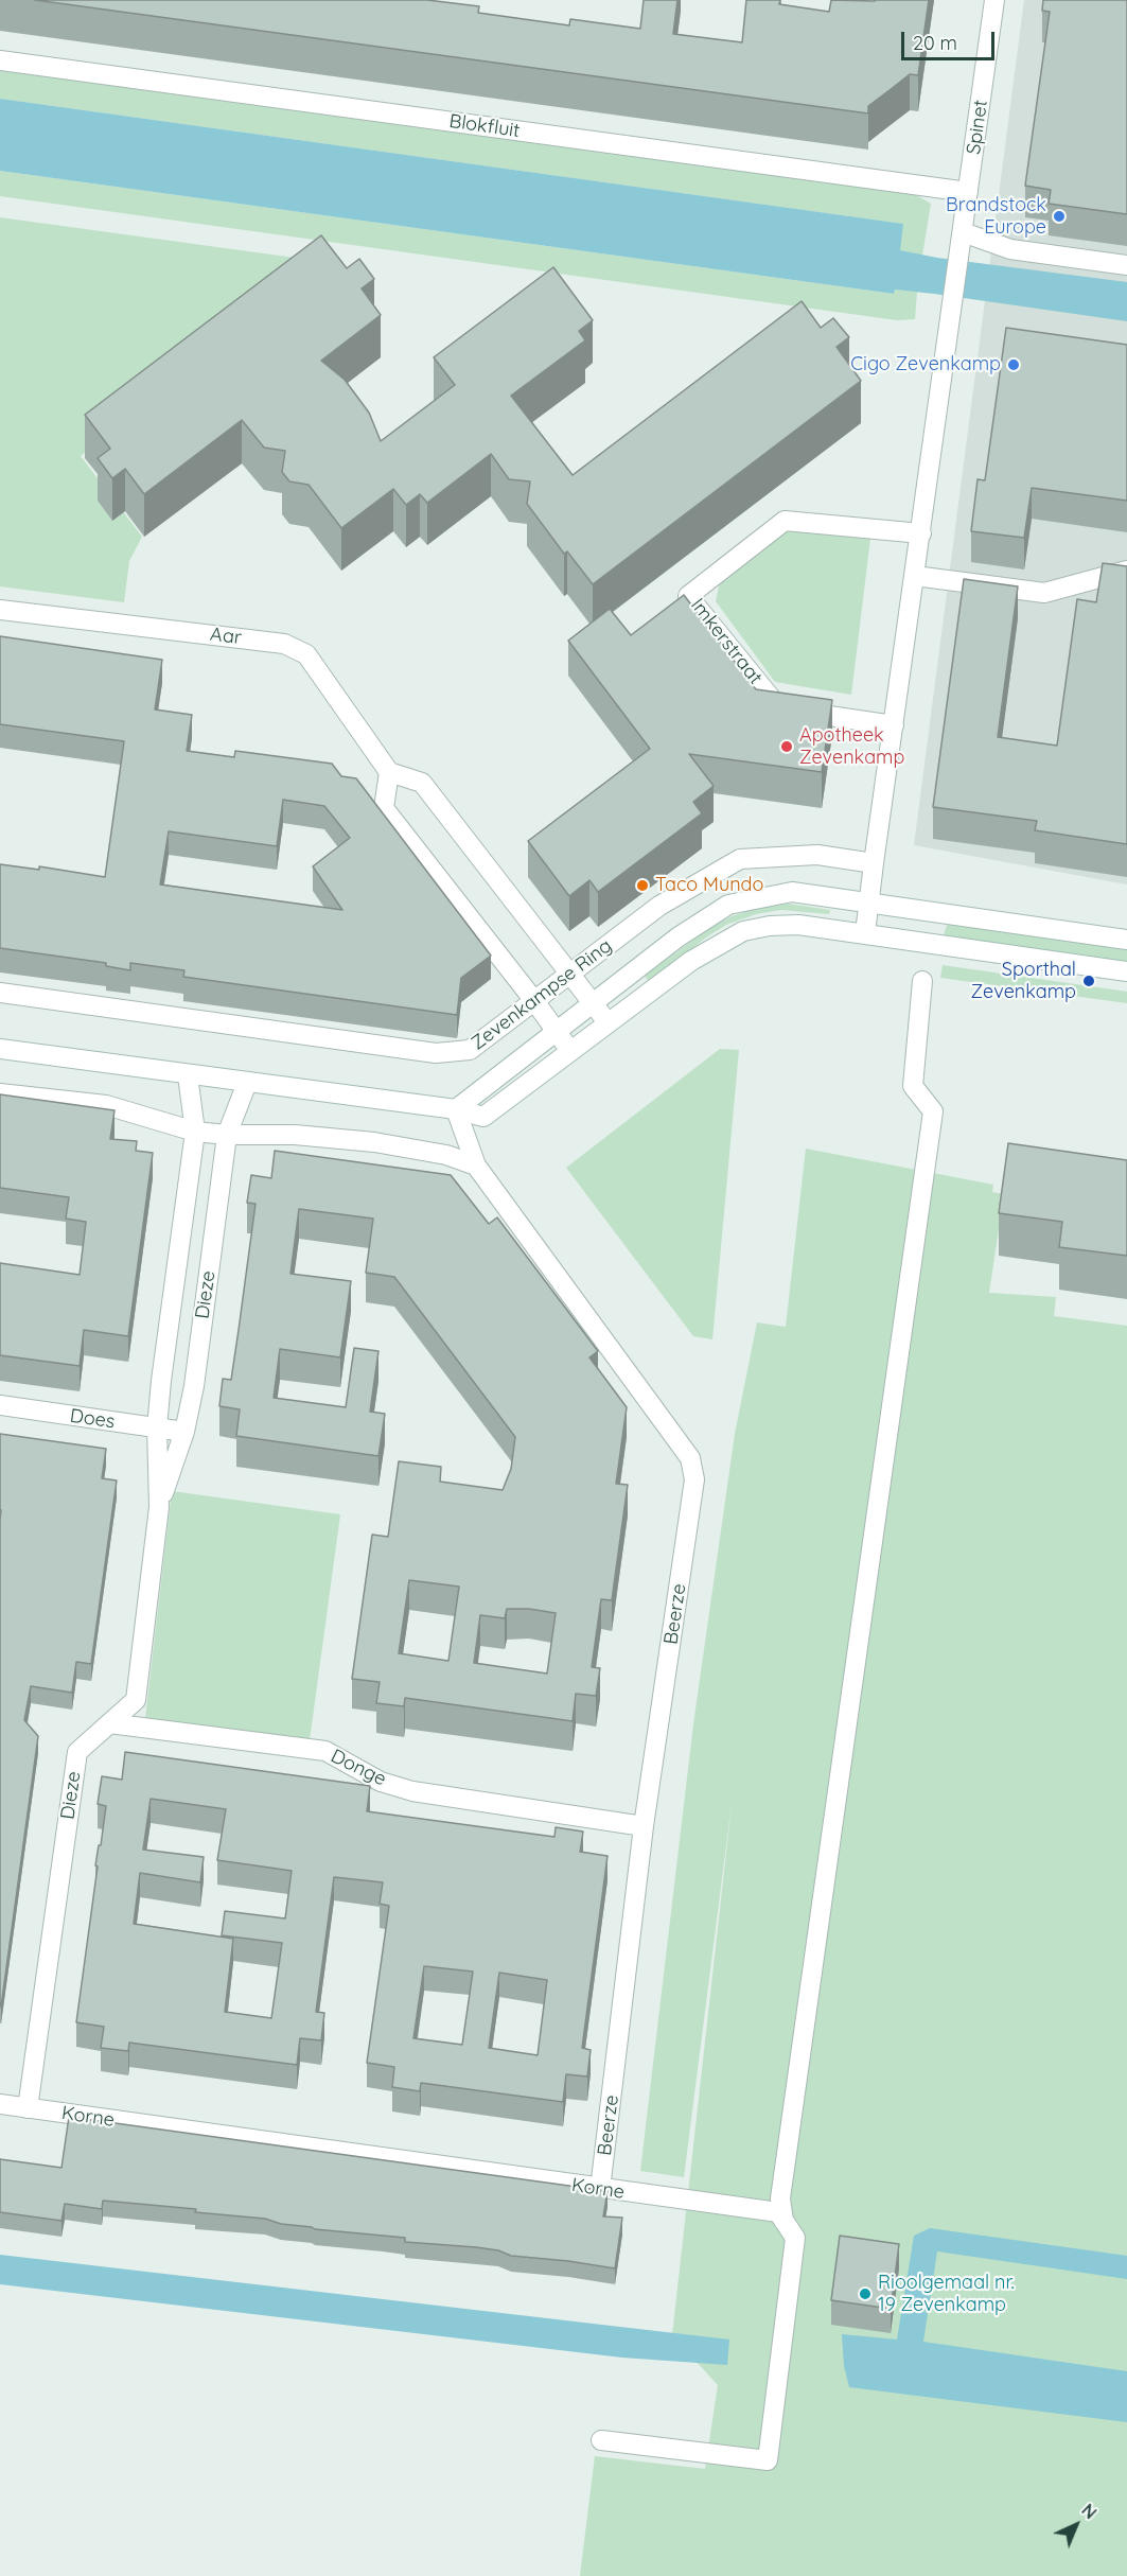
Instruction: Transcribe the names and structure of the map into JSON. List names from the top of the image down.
{
  "streets": {
    "street": [
      "Blokfluit",
      "Spinet",
      "Aar",
      "Imkerstraat",
      "Zevenkampse Ring",
      "Dieze",
      "Does",
      "Beerze",
      "Donge",
      "Korne"
    ]
  },
  "crossings": [
    ["Blokfluit", "Spinet"],
    ["Spinet", "Imkerstraat"],
    ["Zevenkampse Ring", "Beerze"],
    ["Dieze", "Does"],
    ["Dieze", "Donge"],
    ["Dieze", "Korne"],
    ["Beerze", "Donge"],
    ["Beerze", "Korne"]
  ],
  "places": [
    "Brandstock Europe",
    "Cigo Zevenkamp",
    "Apotheek Zevenkamp",
    "Taco Mundo",
    "Sporthal Zevenkamp",
    "Rioolgemaal nr. 19 Zevenkamp"
  ],
  "scale_bar": "20 m",
  "north": "top right"
}
